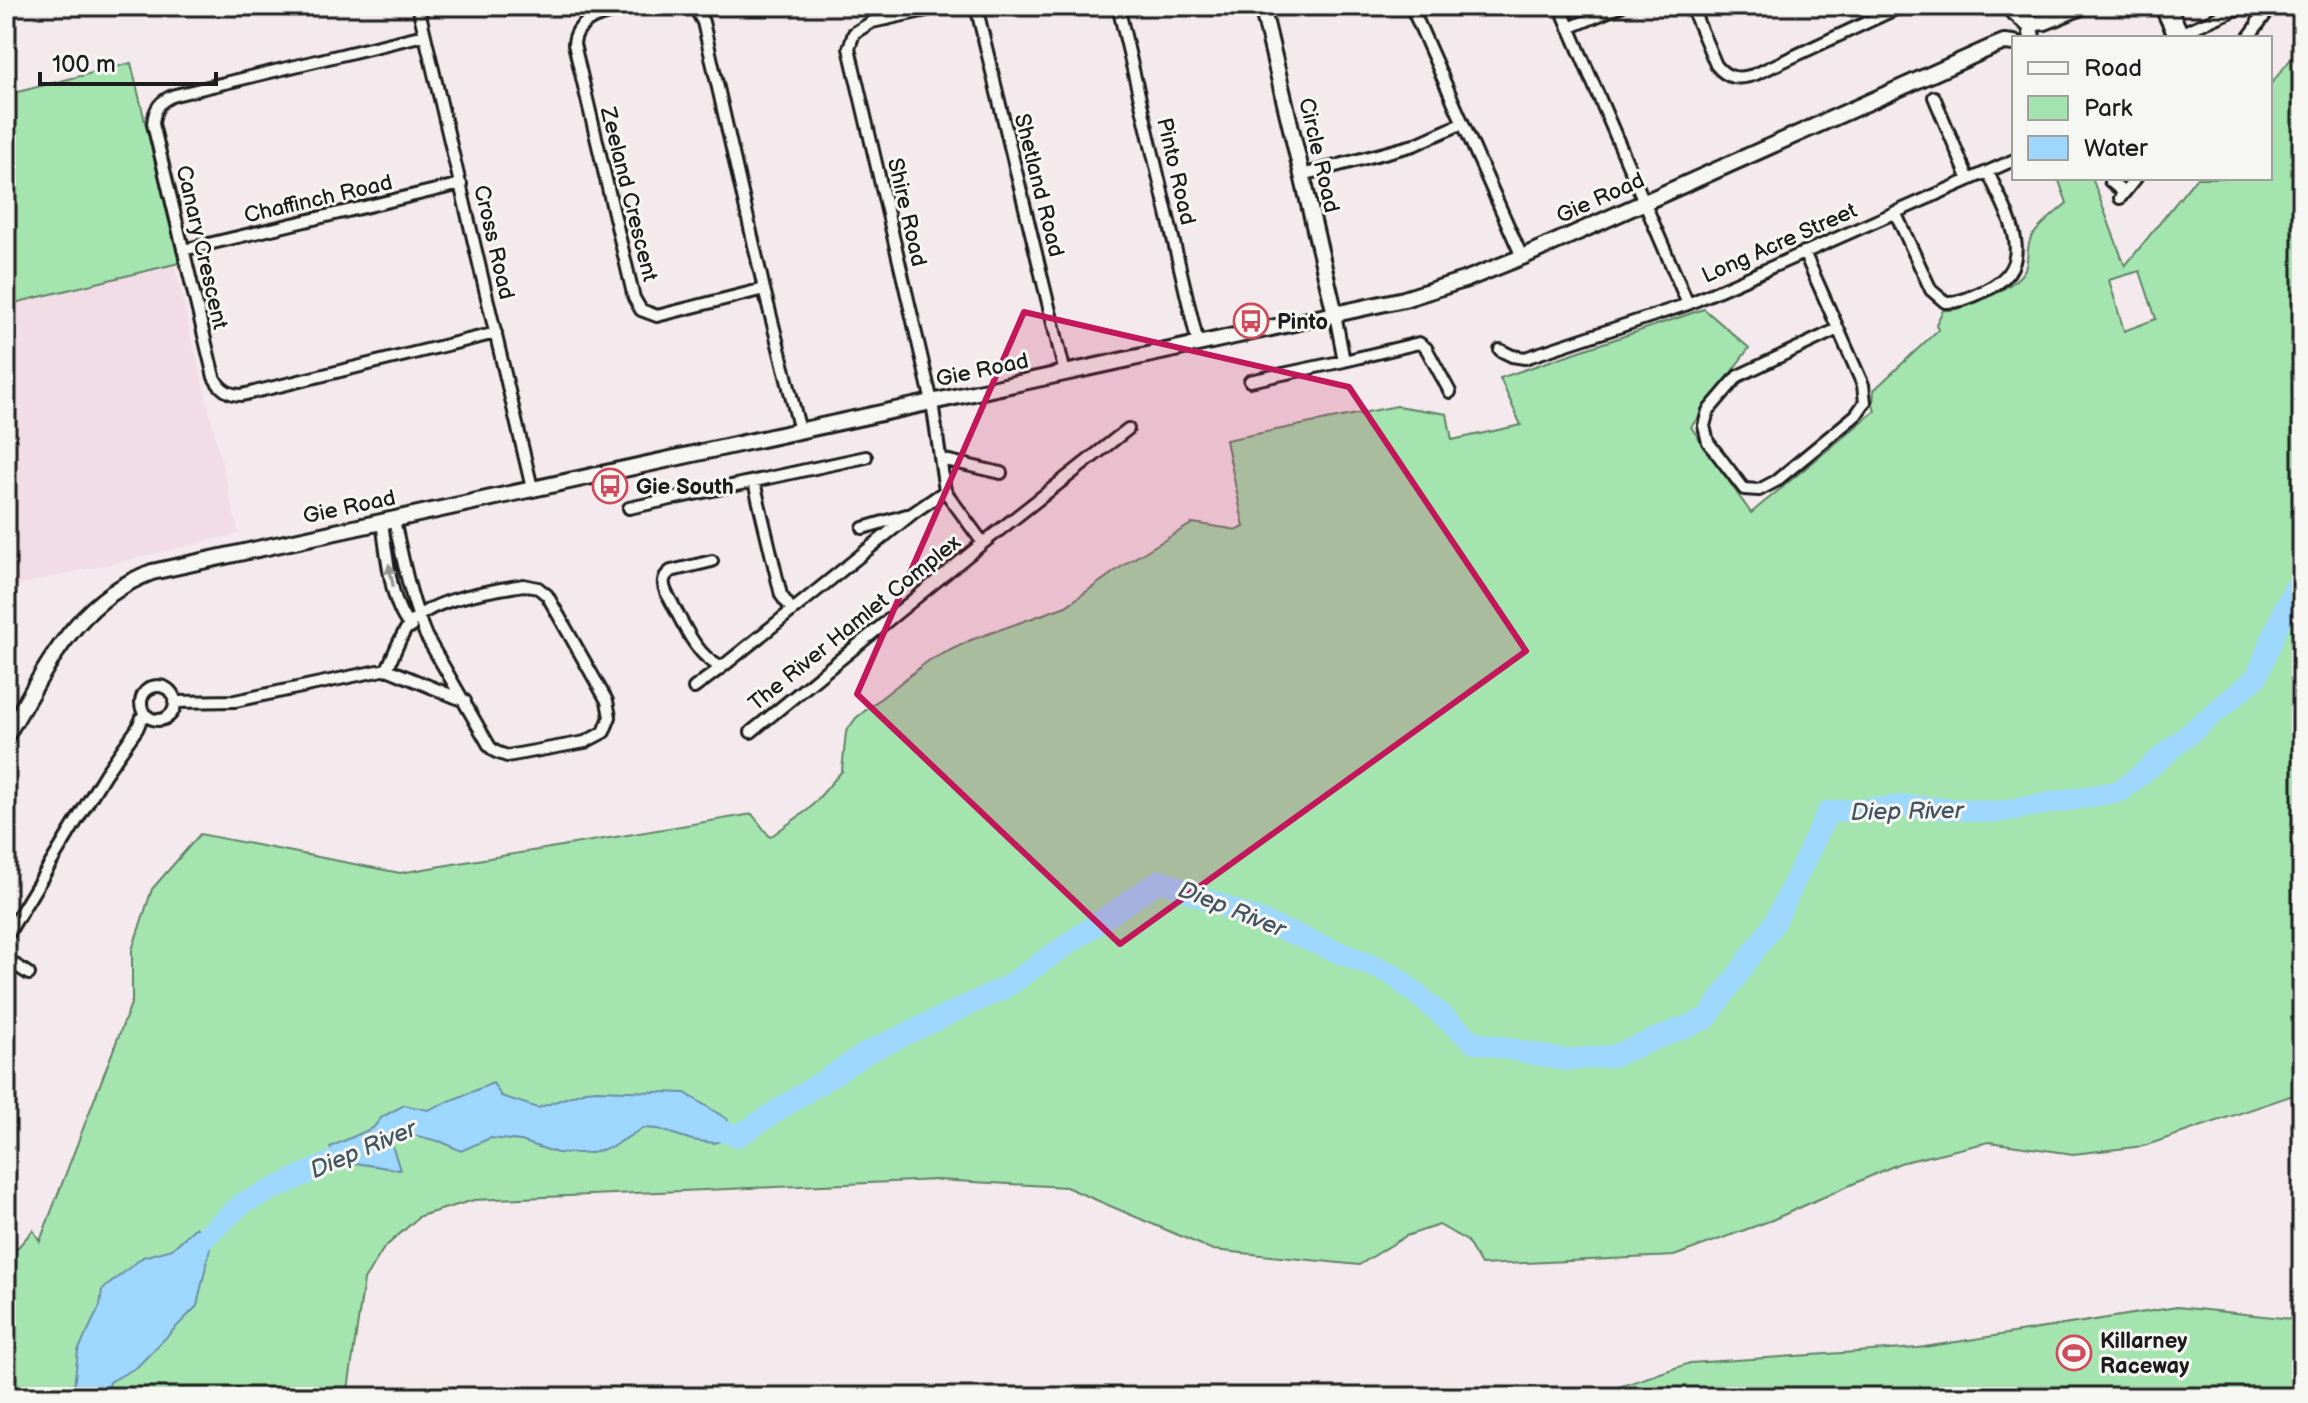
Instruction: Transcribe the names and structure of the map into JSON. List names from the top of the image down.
{
  "streets": {
    "street": [
      "Circle Road",
      "Pinto Road",
      "Shetland Road",
      "Zeeland Crescent",
      "Gie Road",
      "Chaffinch Road",
      "Shire Road",
      "Cross Road",
      "Long Acre Street",
      "Canary Crescent",
      "The River Hamlet Complex"
    ]
  },
  "crossings": [
    ["Circle Road", "Gie Road"],
    ["Pinto Road", "Gie Road"],
    ["Shetland Road", "Gie Road"],
    ["Gie Road", "Shire Road"],
    ["Gie Road", "Cross Road"],
    ["Gie Road", "Long Acre Street"],
    ["Gie Road", "The River Hamlet Complex"],
    ["Chaffinch Road", "Cross Road"],
    ["Chaffinch Road", "Canary Crescent"],
    ["Shire Road", "The River Hamlet Complex"],
    ["Cross Road", "Canary Crescent"]
  ],
  "water": ["Diep River"],
  "places": {
    "bus stop": ["Pinto", "Gie South"],
    "sports": ["Killarney Raceway"]
  },
  "legend": ["Road", "Park", "Water"],
  "scale_bar": "100 m"
}
